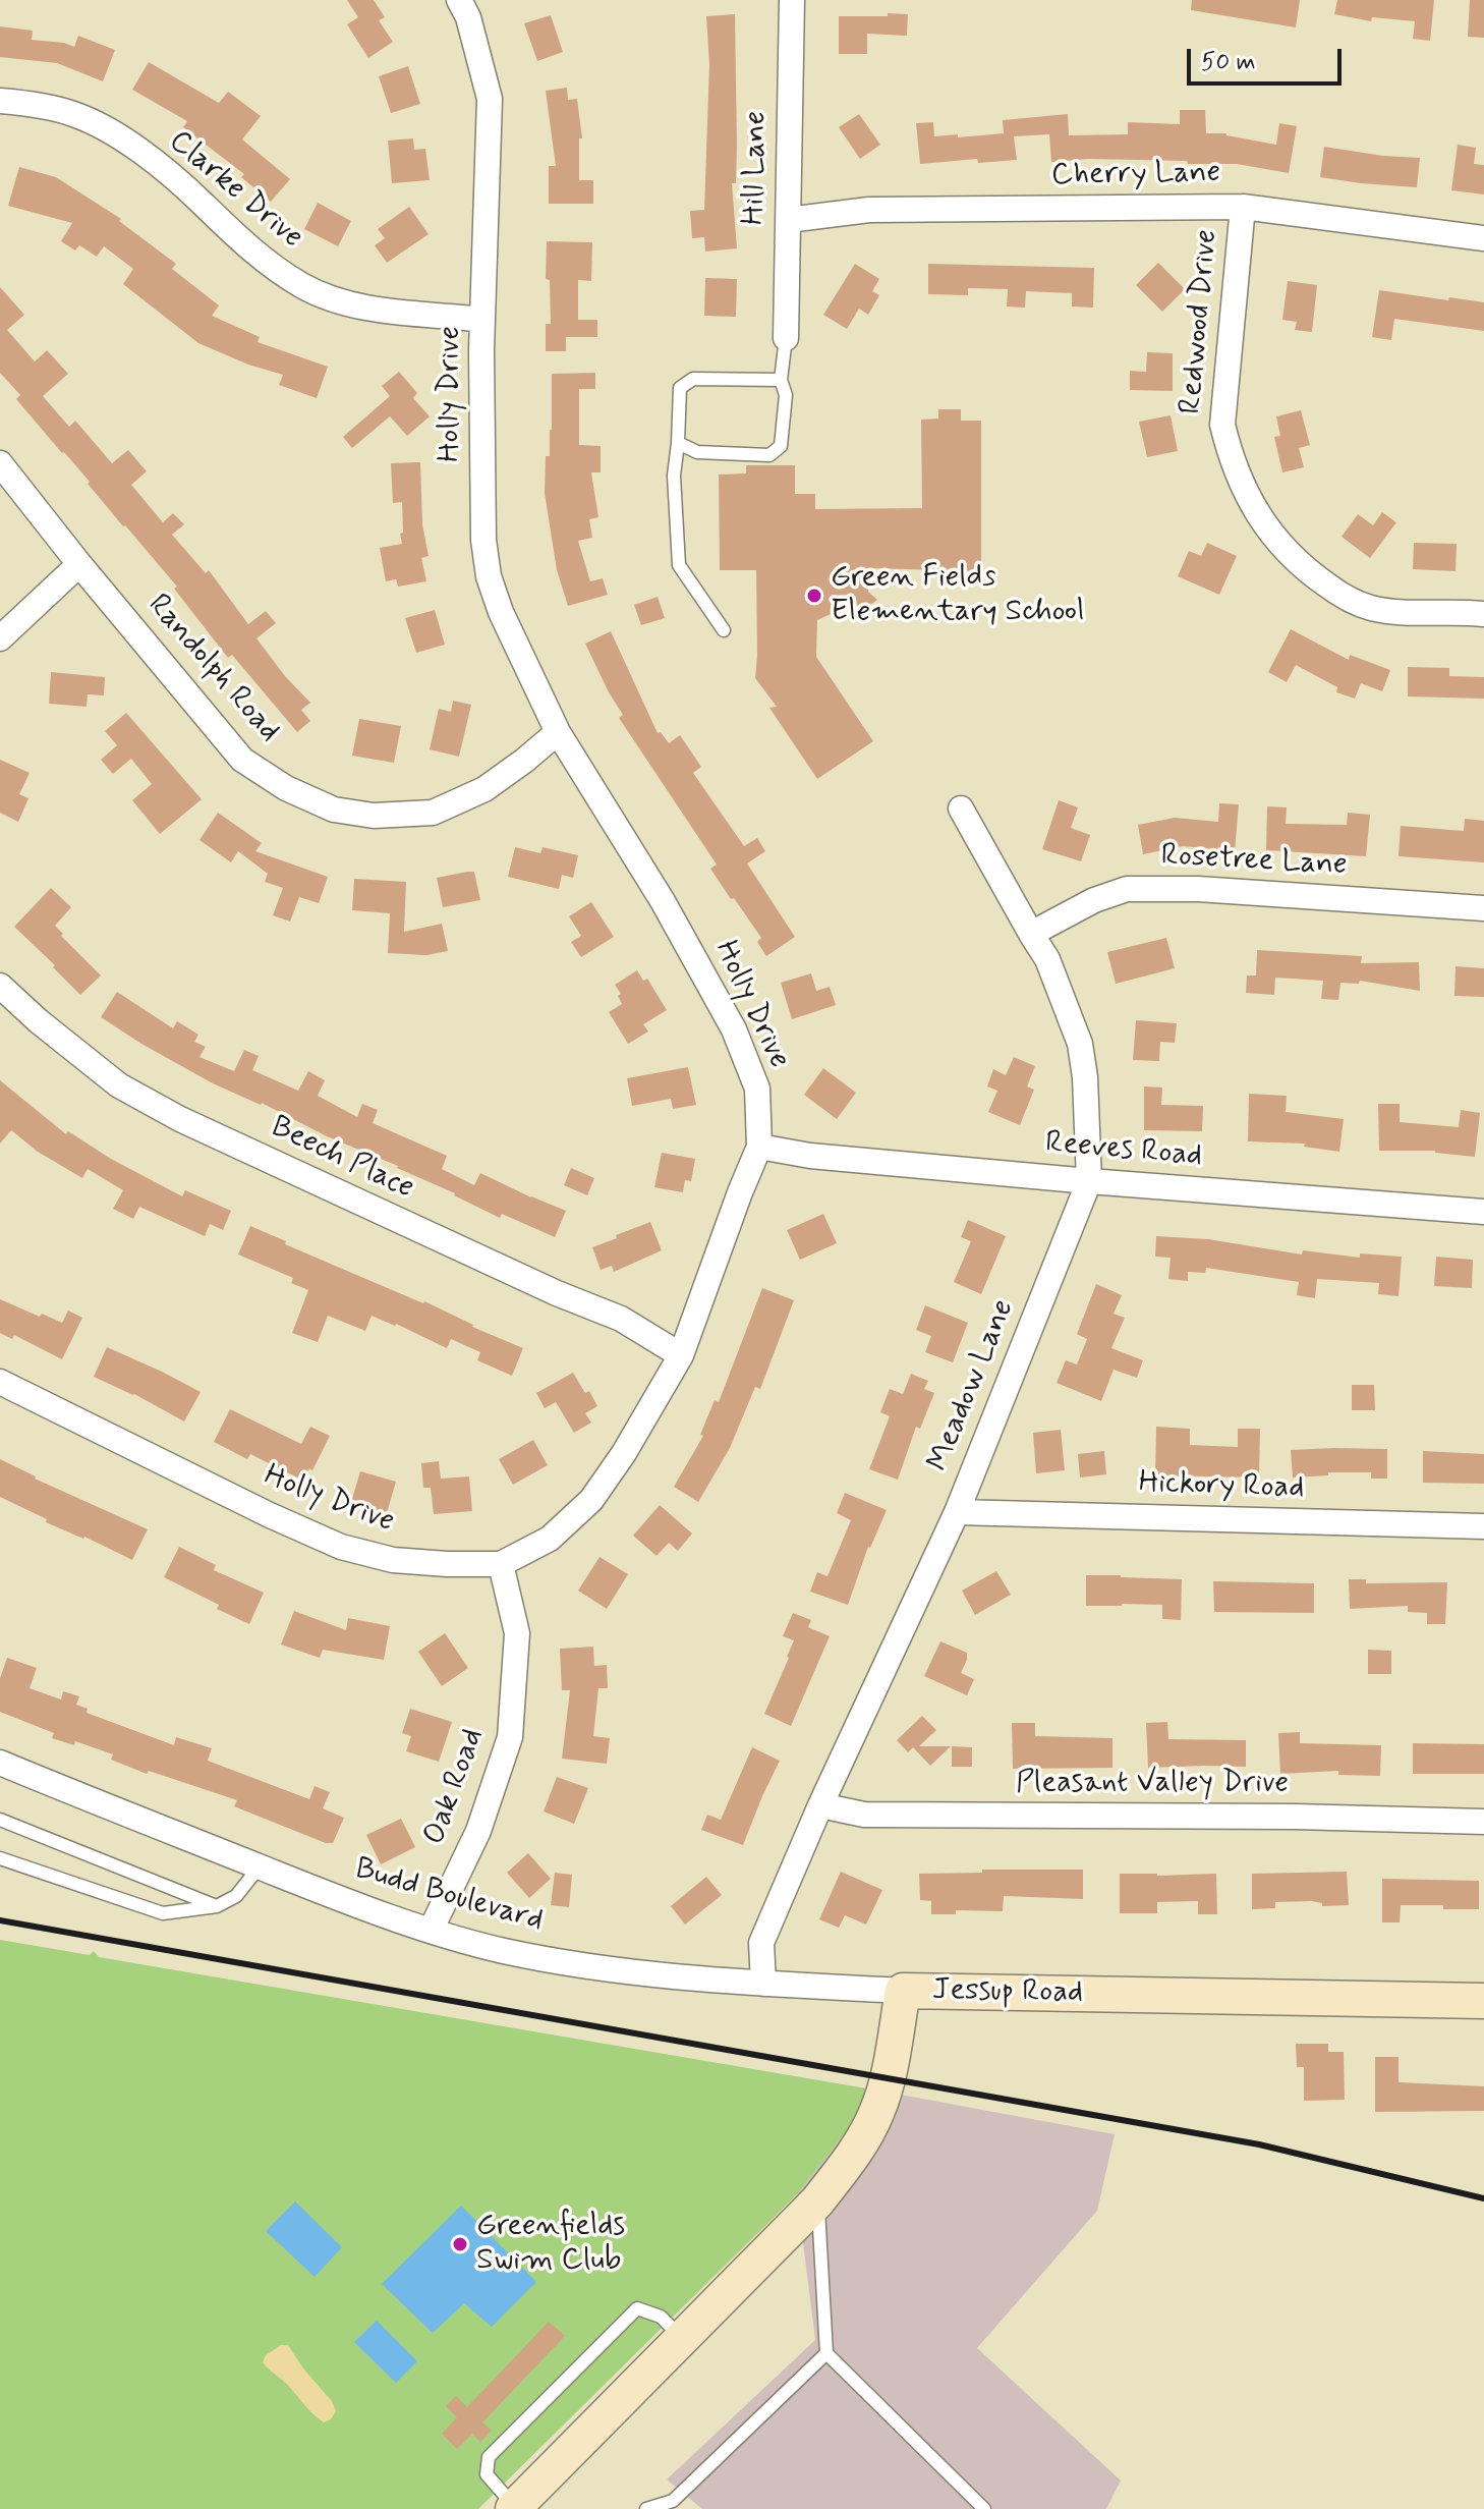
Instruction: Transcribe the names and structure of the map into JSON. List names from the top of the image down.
{
  "streets": {
    "street": [
      "Hill Lane",
      "Cherry Lane",
      "Clarke Drive",
      "Redwood Drive",
      "Holly Drive",
      "Randolph Road",
      "Rosetree Lane",
      "Reeves Road",
      "Beech Place",
      "Meadow Lane",
      "Hickory Road",
      "Pleasant Valley Drive",
      "Oak Road",
      "Budd Boulevard",
      "Jessup Road"
    ]
  },
  "crossings": [
    ["Hill Lane", "Cherry Lane"],
    ["Cherry Lane", "Redwood Drive"],
    ["Clarke Drive", "Holly Drive"],
    ["Holly Drive", "Randolph Road"],
    ["Holly Drive", "Reeves Road"],
    ["Holly Drive", "Beech Place"],
    ["Holly Drive", "Oak Road"],
    ["Rosetree Lane", "Meadow Lane"],
    ["Reeves Road", "Meadow Lane"],
    ["Meadow Lane", "Hickory Road"],
    ["Meadow Lane", "Pleasant Valley Drive"],
    ["Meadow Lane", "Budd Boulevard"],
    ["Oak Road", "Budd Boulevard"],
    ["Budd Boulevard", "Jessup Road"]
  ],
  "places": ["Green Fields Elementary School", "Greenfields Swim Club"],
  "scale_bar": "50 m"
}
